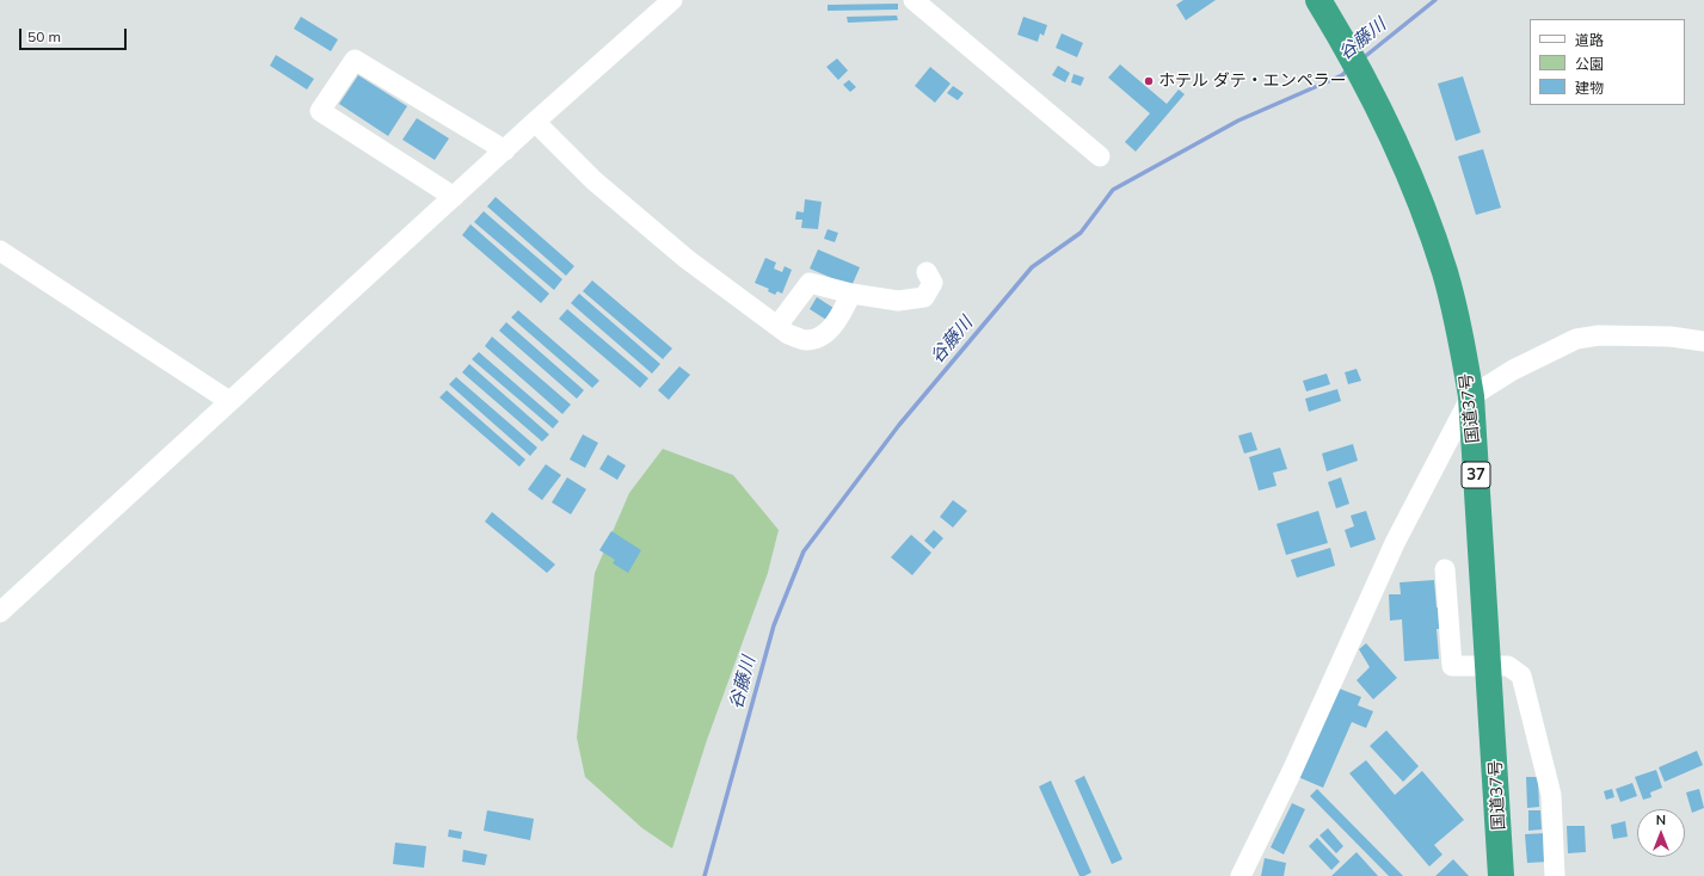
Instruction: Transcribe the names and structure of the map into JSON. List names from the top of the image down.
{
  "streets": {
    "highway": ["国道37号", "37"]
  },
  "water": ["谷藤川"],
  "places": ["ホテル ダテ・エンペラー"],
  "legend": ["道路", "公園", "建物"],
  "scale_bar": "50 m",
  "north": "top"
}
